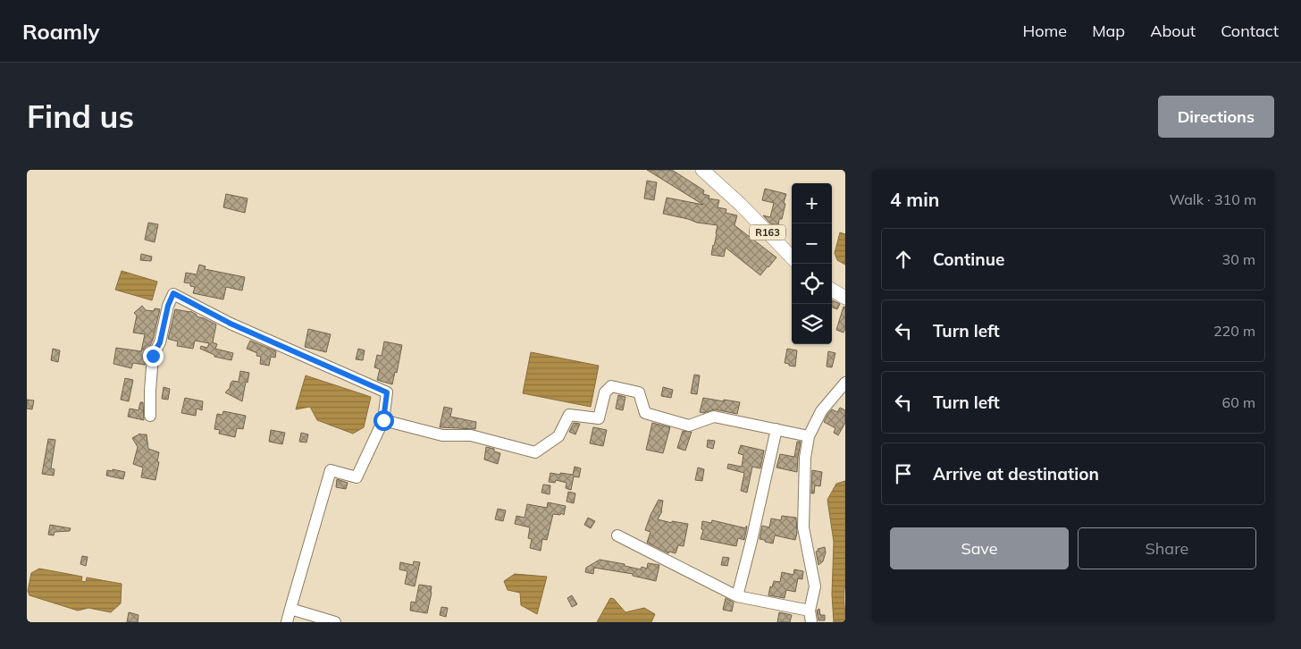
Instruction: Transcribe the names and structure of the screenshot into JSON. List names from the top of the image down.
{
  "streets": {
    "main road": ["R163"]
  },
  "page": {
    "header": "Roamly",
    "nav": [
      "Home",
      "Map",
      "About",
      "Contact"
    ],
    "buttons": [
      "Directions",
      ["Save", "Share"]
    ],
    "title": "Find us",
    "heading": ["4 min", "Walk · 310 m"],
    "map_buttons": ["+", "−"],
    "list": [
      ["Continue", "30 m"],
      ["Turn left", "220 m"],
      ["Turn left", "60 m"],
      "Arrive at destination"
    ]
  }
}
